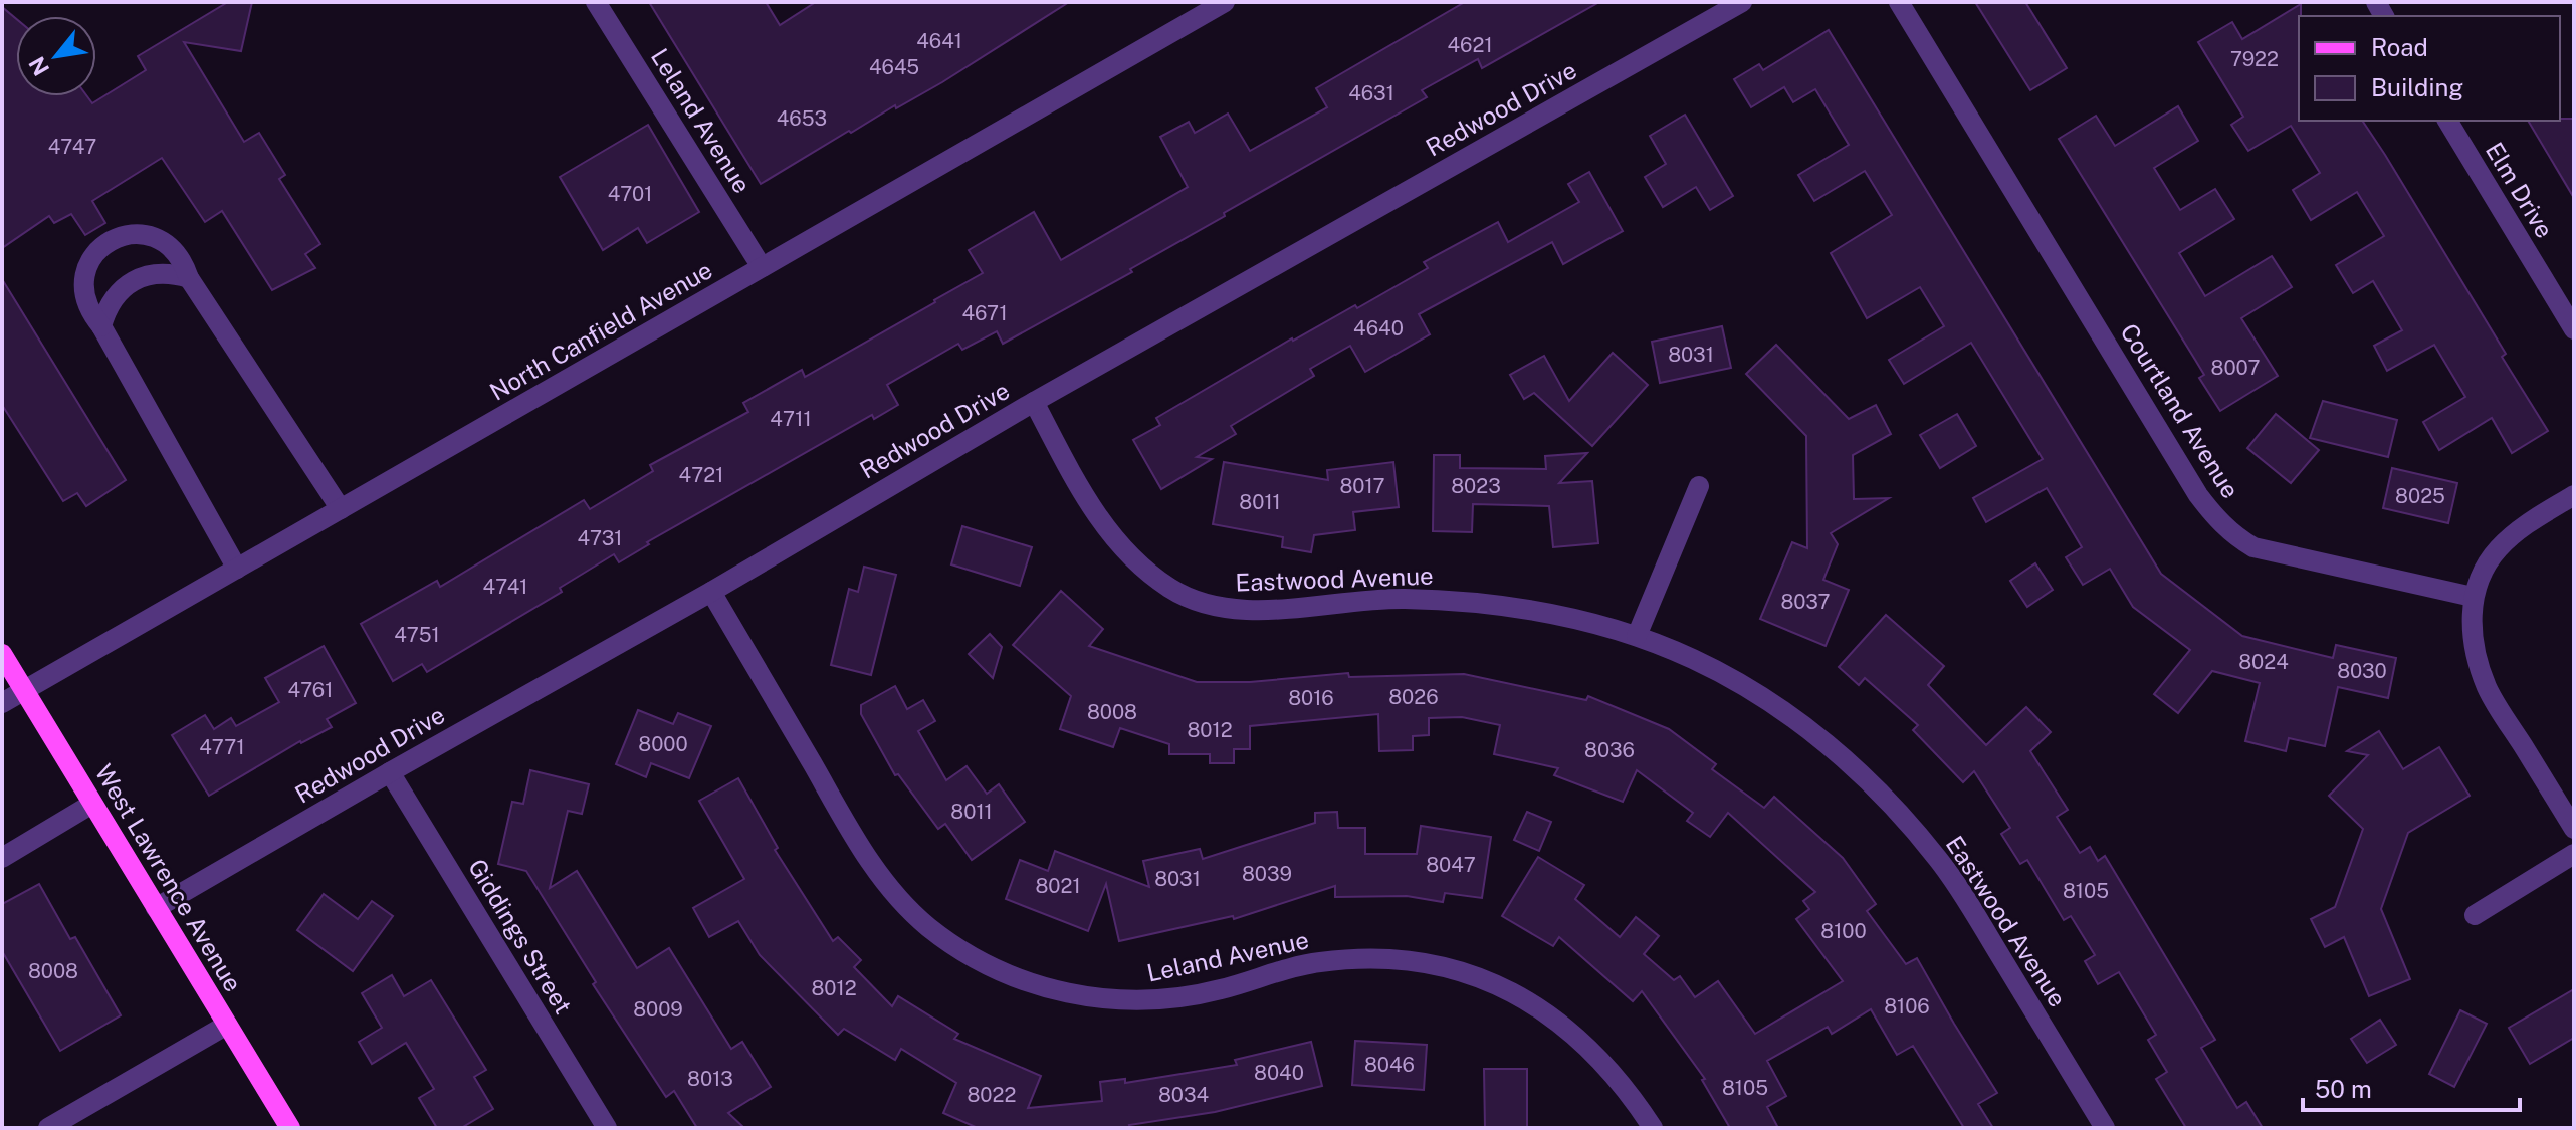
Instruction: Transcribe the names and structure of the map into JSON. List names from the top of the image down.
{
  "streets": {
    "main road": ["West Lawrence Avenue"],
    "street": [
      "Redwood Drive",
      "Leland Avenue",
      "Elm Drive",
      "North Canfield Avenue",
      "Courtland Avenue",
      "Eastwood Avenue",
      "Giddings Street"
    ]
  },
  "crossings": [
    ["Redwood Drive", "Leland Avenue"],
    ["Redwood Drive", "Eastwood Avenue"],
    ["Redwood Drive", "West Lawrence Avenue"],
    ["Redwood Drive", "Giddings Street"],
    ["Leland Avenue", "North Canfield Avenue"],
    ["North Canfield Avenue", "West Lawrence Avenue"]
  ],
  "house_numbers": [
    "4641",
    "4621",
    "7922",
    "4645",
    "4631",
    "4653",
    "4747",
    "4701",
    "4671",
    "4640",
    "8031",
    "8007",
    "4711",
    "4721",
    "8017",
    "8023",
    "8025",
    "8011",
    "4731",
    "4741",
    "8037",
    "4751",
    "8024",
    "8030",
    "4761",
    "8026",
    "8016",
    "8008",
    "8012",
    "8000",
    "4771",
    "8036",
    "8011",
    "8047",
    "8039",
    "8031",
    "8021",
    "8105",
    "8100",
    "8008",
    "8012",
    "8106",
    "8009",
    "8046",
    "8040",
    "8013",
    "8105",
    "8022",
    "8034"
  ],
  "legend": ["Road", "Building"],
  "scale_bar": "50 m",
  "north": "bottom left"
}
